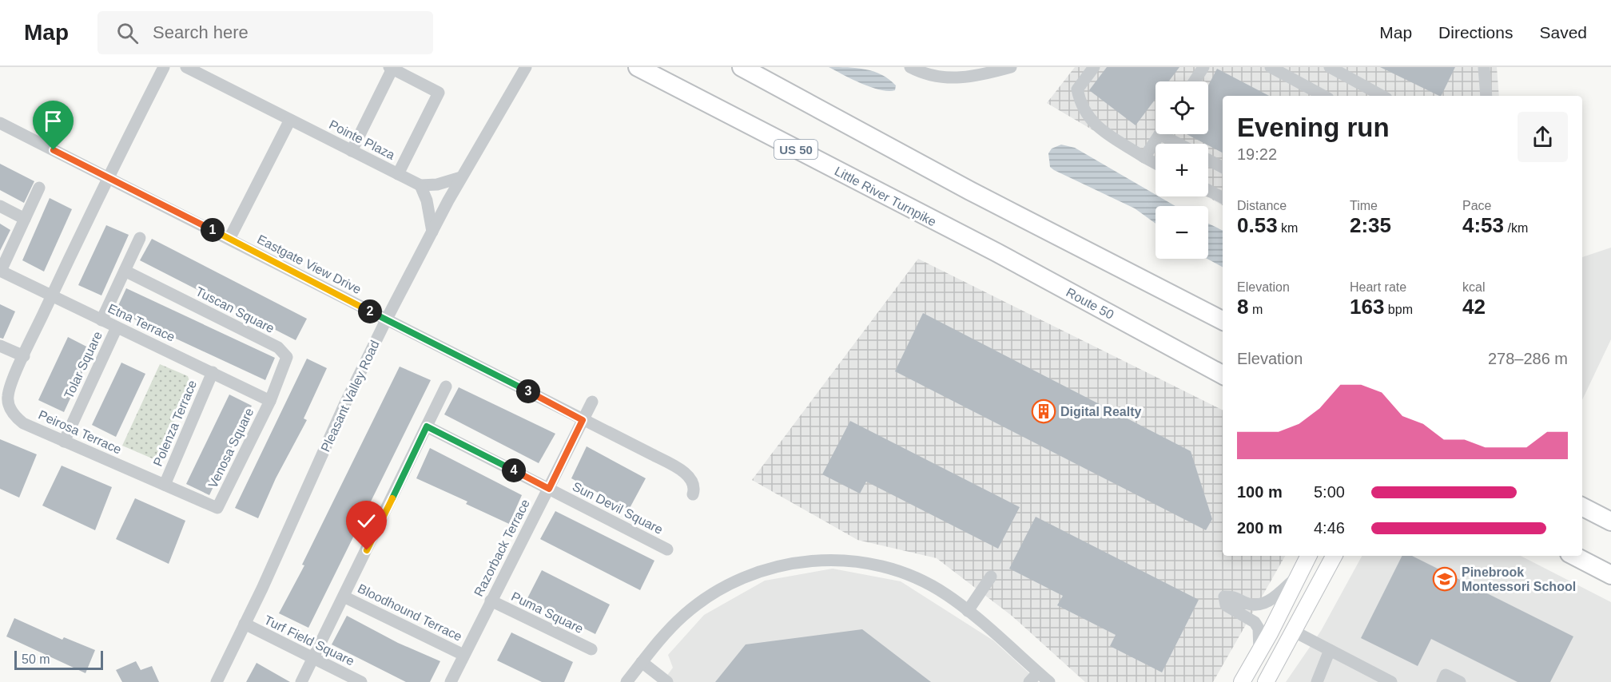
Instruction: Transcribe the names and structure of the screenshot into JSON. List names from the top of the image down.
{
  "streets": {
    "highway": ["US 50", "Little River Turnpike", "Route 50"],
    "street": [
      "Pointe Plaza",
      "Eastgate View Drive",
      "Tuscan Square",
      "Etna Terrace",
      "Tolar Square",
      "Pleasant Valley Road",
      "Polenza Terrace",
      "Peirosa Terrace",
      "Venosa Square",
      "Sun Devil Square",
      "Razorback Terrace",
      "Bloodhound Terrace",
      "Puma Square",
      "Turf Field Square"
    ]
  },
  "crossings": [
    ["Little River Turnpike", "Route 50"],
    ["Eastgate View Drive", "Pleasant Valley Road"],
    ["Eastgate View Drive", "Peirosa Terrace"],
    ["Eastgate View Drive", "Razorback Terrace"],
    ["Tuscan Square", "Etna Terrace"],
    ["Tuscan Square", "Venosa Square"],
    ["Etna Terrace", "Tolar Square"],
    ["Etna Terrace", "Polenza Terrace"],
    ["Etna Terrace", "Peirosa Terrace"],
    ["Etna Terrace", "Venosa Square"],
    ["Tolar Square", "Peirosa Terrace"],
    ["Pleasant Valley Road", "Turf Field Square"],
    ["Polenza Terrace", "Peirosa Terrace"],
    ["Peirosa Terrace", "Venosa Square"],
    ["Sun Devil Square", "Razorback Terrace"],
    ["Razorback Terrace", "Bloodhound Terrace"],
    ["Razorback Terrace", "Puma Square"]
  ],
  "places": {
    "building": ["Digital Realty"],
    "school or university": ["Pinebrook Montessori School"]
  },
  "scale_bar": "50 m",
  "page": {
    "header": "Map",
    "search": "Search here",
    "nav": ["Map", "Directions", "Saved"],
    "map_buttons": ["+", "−"],
    "heading": ["Evening run", "19:22"],
    "stats": [
      ["Distance", "0.53 km"],
      ["Time", "2:35"],
      ["Pace", "4:53 /km"],
      ["Elevation", "8 m"],
      ["Heart rate", "163 bpm"],
      ["kcal", "42"]
    ],
    "pins": [
      "1",
      "2",
      "3",
      "4"
    ],
    "chart": ["Elevation", "278–286 m"],
    "list": [
      {
        "name": "100 m",
        "note": "5:00"
      },
      {
        "name": "200 m",
        "note": "4:46"
      }
    ],
    "scale": "50 m"
  }
}
